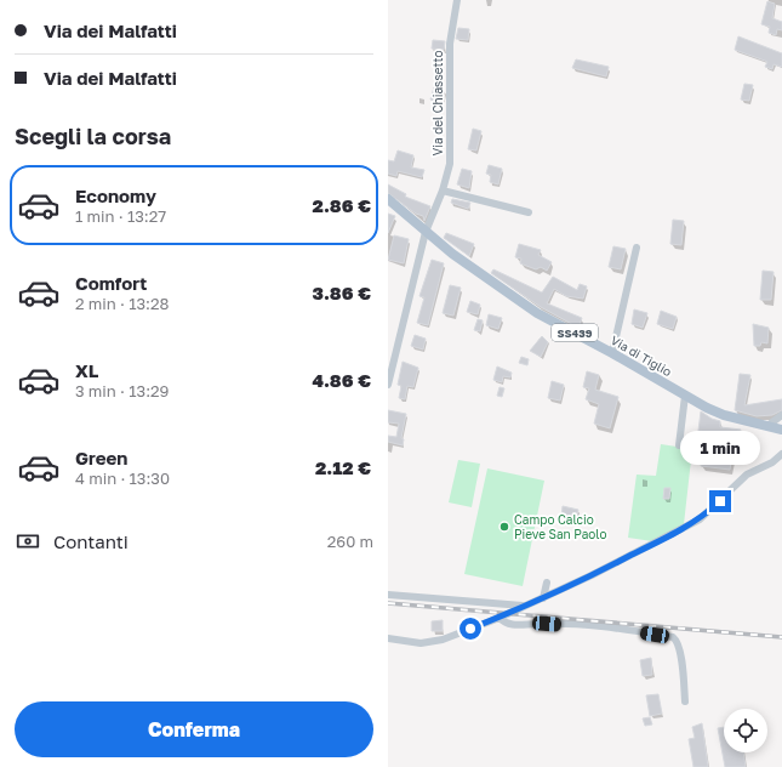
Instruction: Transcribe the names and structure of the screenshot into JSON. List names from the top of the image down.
{
  "streets": {
    "main road": ["SS439", "Via di Tiglio"],
    "street": ["Via del Chiassetto"]
  },
  "crossings": [
    ["Via del Chiassetto", "Via di Tiglio"]
  ],
  "places": ["Campo Calcio Pieve San Paolo"],
  "page": {
    "banner": ["Via dei Malfatti", "Via dei Malfatti"],
    "heading": "Scegli la corsa",
    "list": [
      {
        "name": "Economy",
        "note": "1 min · 13:27",
        "value": "2.86 €"
      },
      {
        "name": "Comfort",
        "note": "2 min · 13:28",
        "value": "3.86 €"
      },
      {
        "name": "XL",
        "note": "3 min · 13:29",
        "value": "4.86 €"
      },
      {
        "name": "Green",
        "note": "4 min · 13:30",
        "value": "2.12 €"
      }
    ],
    "bubble": "1 min",
    "pay": ["Contanti", "260 m"],
    "buttons": "Conferma"
  }
}
